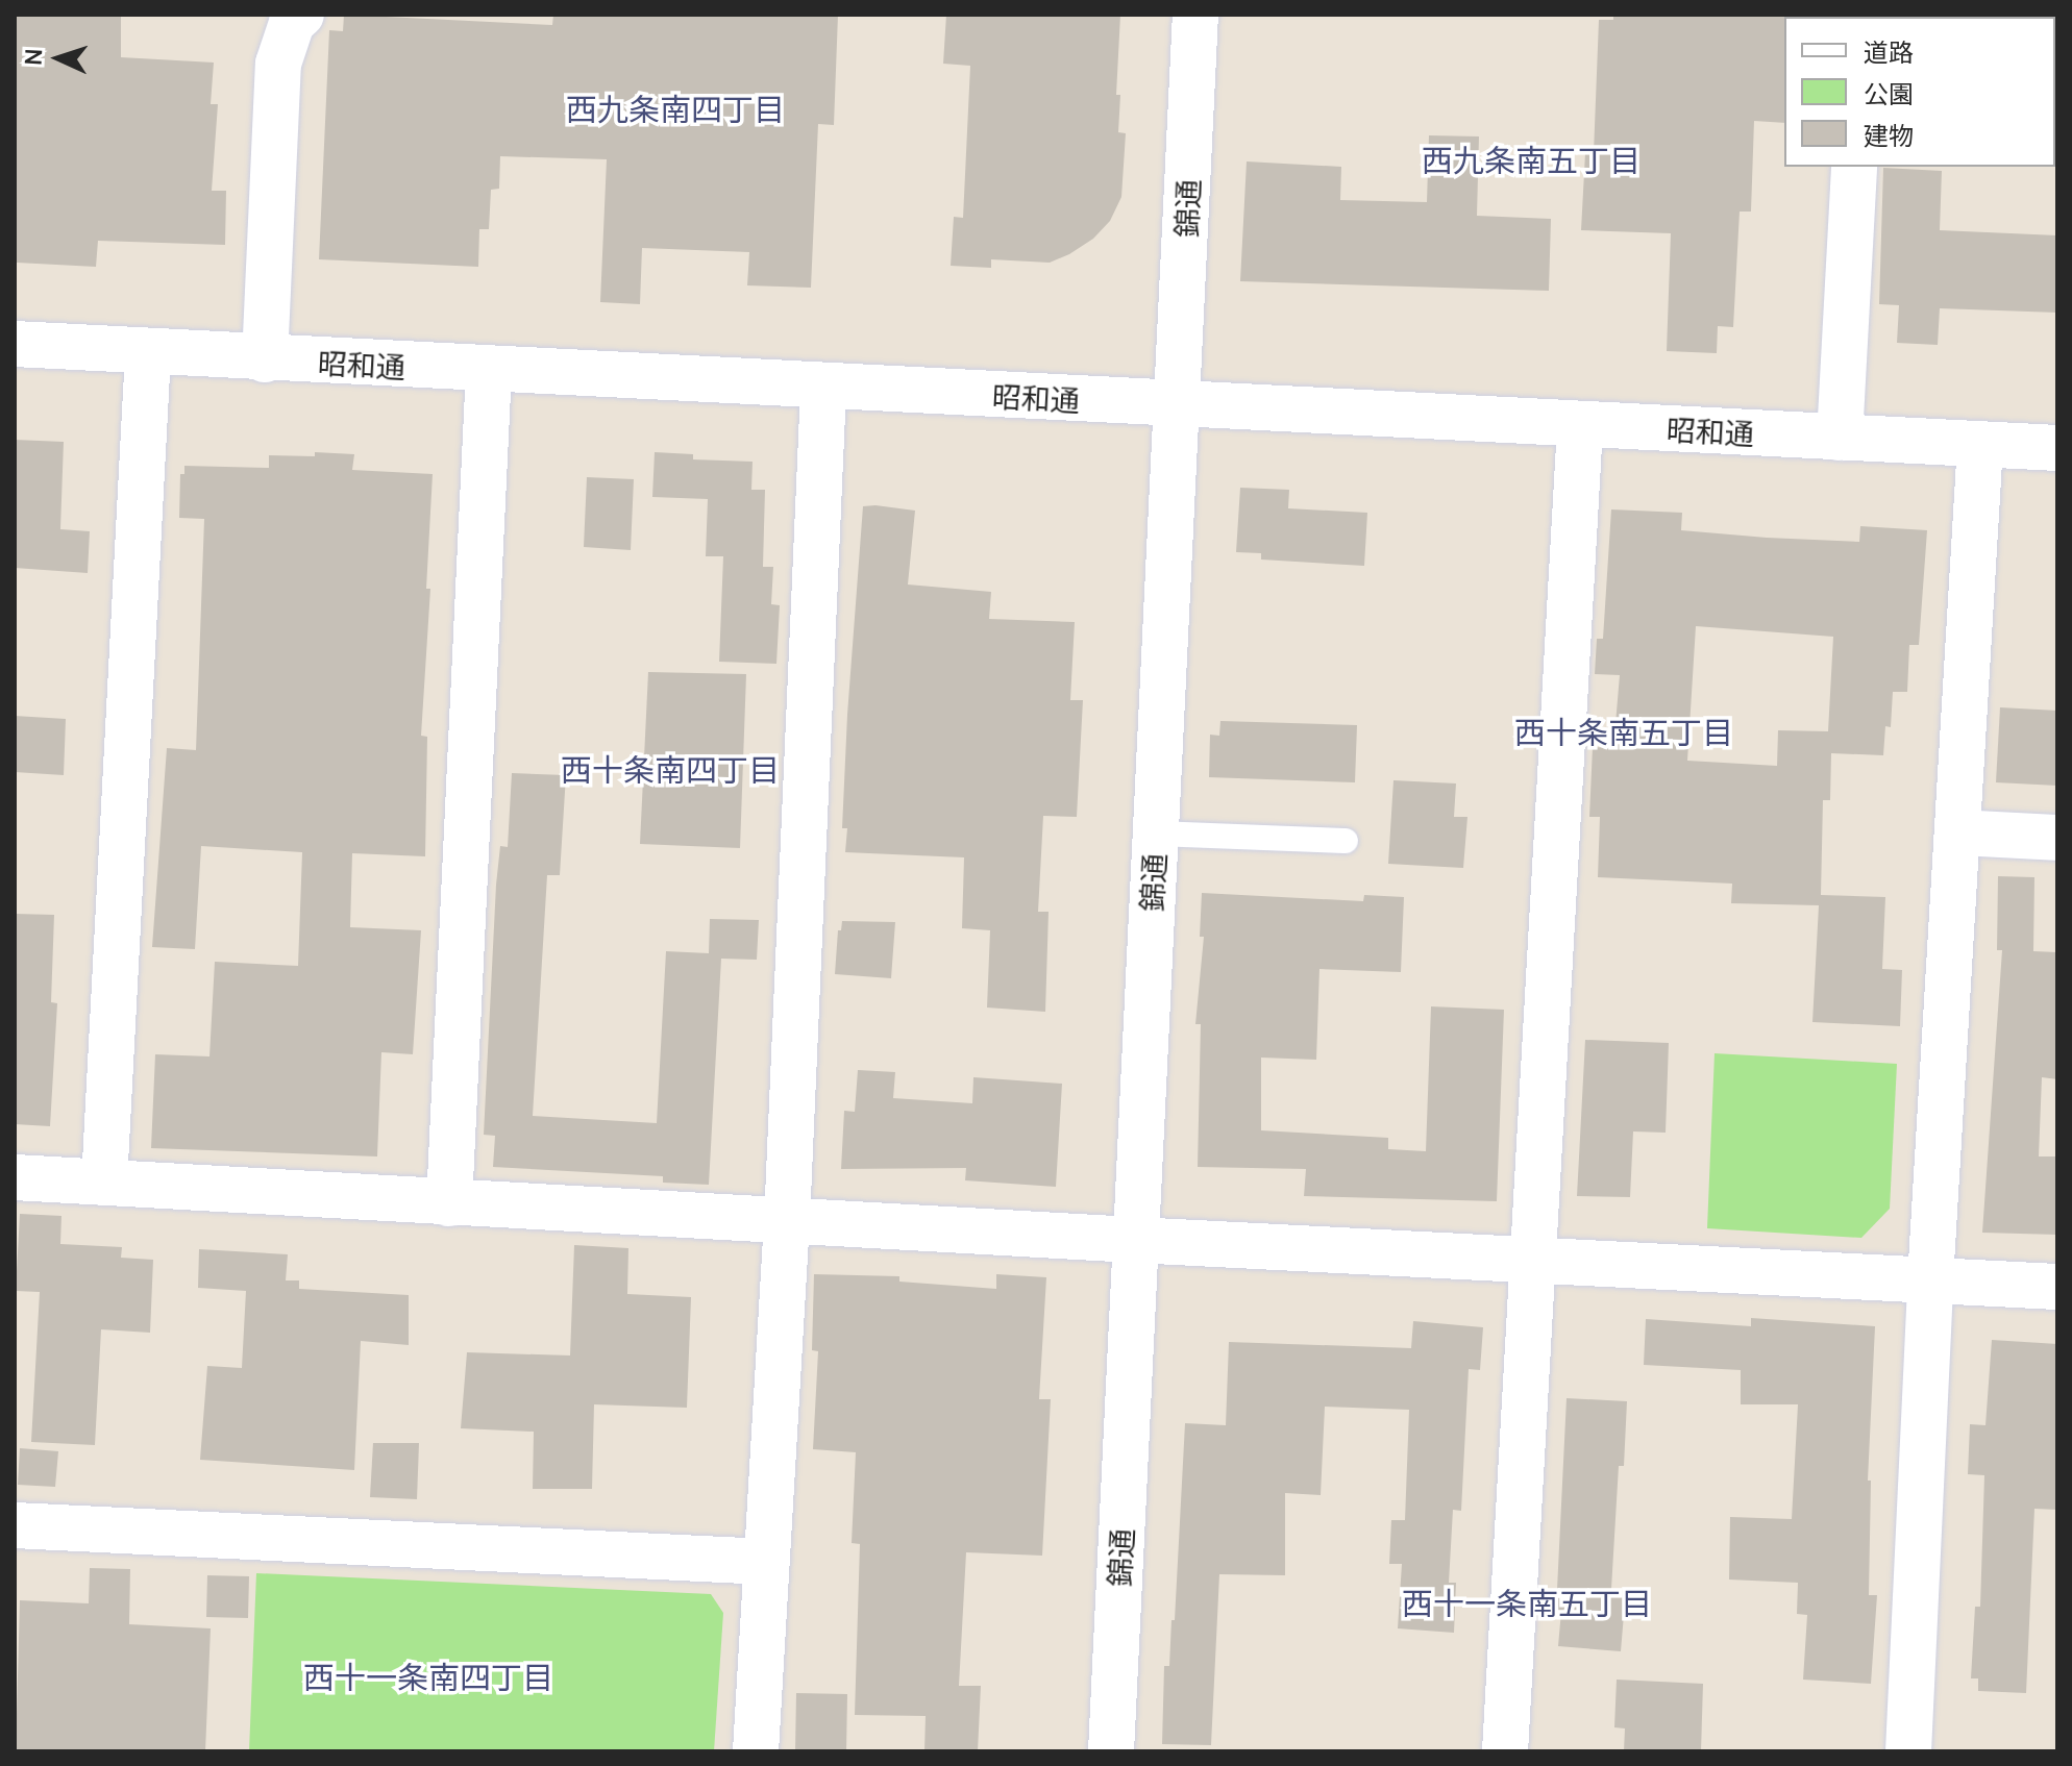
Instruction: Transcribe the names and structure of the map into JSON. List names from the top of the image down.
{
  "streets": {
    "street": ["錦通", "昭和通"]
  },
  "crossings": [
    ["錦通", "昭和通"]
  ],
  "districts": [
    "西九条南四丁目",
    "西九条南五丁目",
    "西十条南五丁目",
    "西十条南四丁目",
    "西十一条南五丁目",
    "西十一条南四丁目"
  ],
  "legend": ["道路", "公園", "建物"],
  "north": "left"
}
